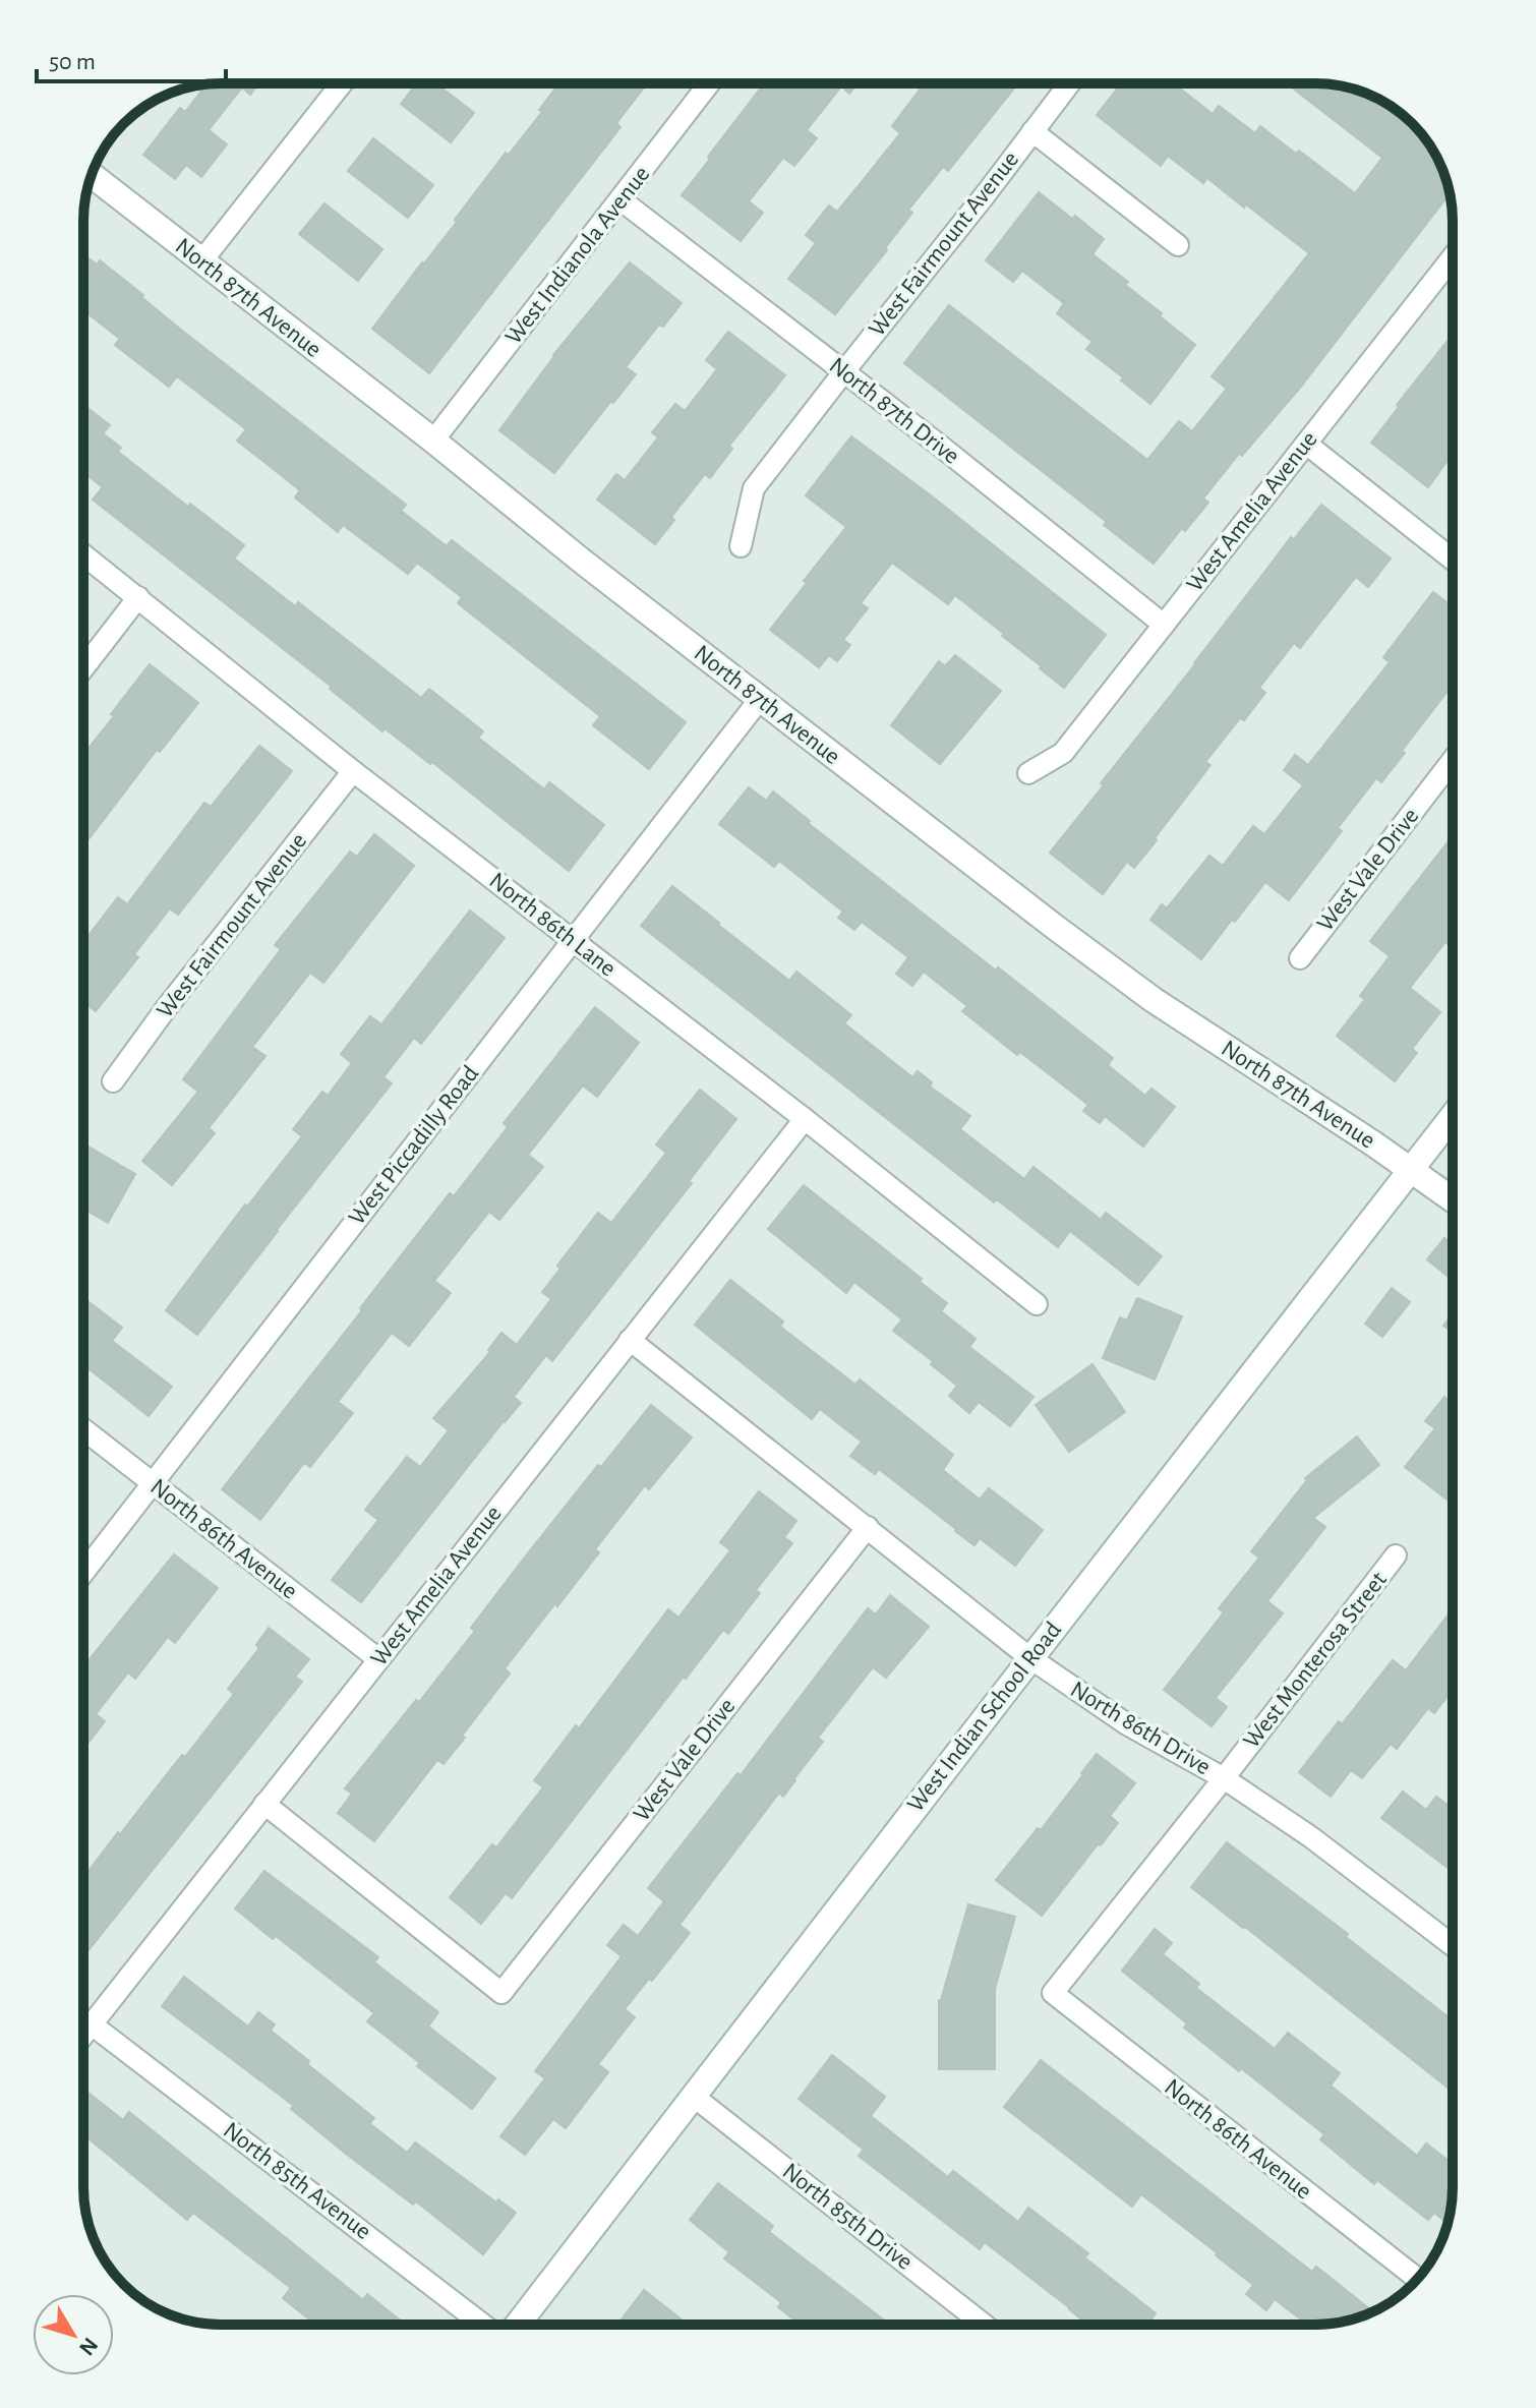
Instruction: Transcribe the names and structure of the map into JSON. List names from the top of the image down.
{
  "streets": {
    "street": [
      "West Fairmount Avenue",
      "West Indianola Avenue",
      "North 87th Avenue",
      "North 87th Drive",
      "West Amelia Avenue",
      "West Vale Drive",
      "North 86th Lane",
      "West Piccadilly Road",
      "North 86th Avenue",
      "West Monterosa Street",
      "West Indian School Road",
      "North 86th Drive",
      "North 85th Avenue",
      "North 85th Drive"
    ]
  },
  "crossings": [
    ["West Fairmount Avenue", "North 87th Drive"],
    ["West Fairmount Avenue", "North 86th Lane"],
    ["West Indianola Avenue", "North 87th Avenue"],
    ["West Indianola Avenue", "North 87th Drive"],
    ["North 87th Avenue", "West Piccadilly Road"],
    ["North 87th Avenue", "West Indian School Road"],
    ["North 87th Drive", "West Amelia Avenue"],
    ["West Amelia Avenue", "West Vale Drive"],
    ["West Amelia Avenue", "North 86th Lane"],
    ["West Amelia Avenue", "North 86th Avenue"],
    ["West Amelia Avenue", "North 86th Drive"],
    ["West Amelia Avenue", "North 85th Avenue"],
    ["West Vale Drive", "North 86th Drive"],
    ["North 86th Lane", "West Piccadilly Road"],
    ["West Piccadilly Road", "North 86th Avenue"],
    ["North 86th Avenue", "West Monterosa Street"],
    ["West Monterosa Street", "North 86th Drive"],
    ["West Indian School Road", "North 86th Drive"],
    ["West Indian School Road", "North 85th Drive"]
  ],
  "scale_bar": "50 m",
  "north": "bottom right"
}
